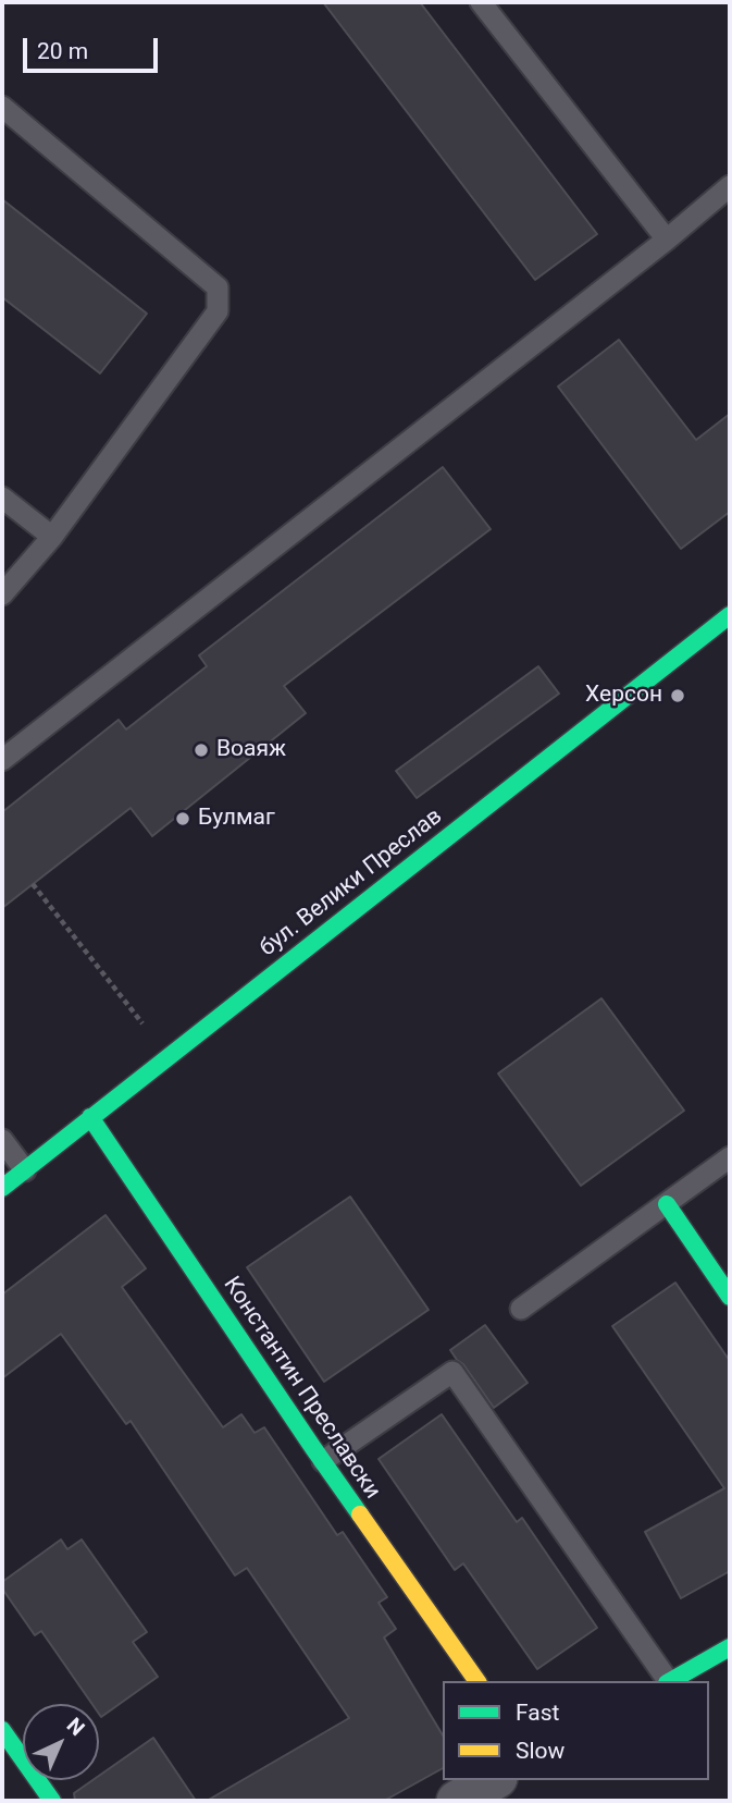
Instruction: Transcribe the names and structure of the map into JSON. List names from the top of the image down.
{
  "streets": {
    "street": ["бул. Велики Преслав", "Константин Преславски"]
  },
  "crossings": [
    ["бул. Велики Преслав", "Константин Преславски"]
  ],
  "places": ["Херсон", "Воаяж", "Булмаг"],
  "legend": ["Fast", "Slow"],
  "scale_bar": "20 m",
  "north": "top right"
}
